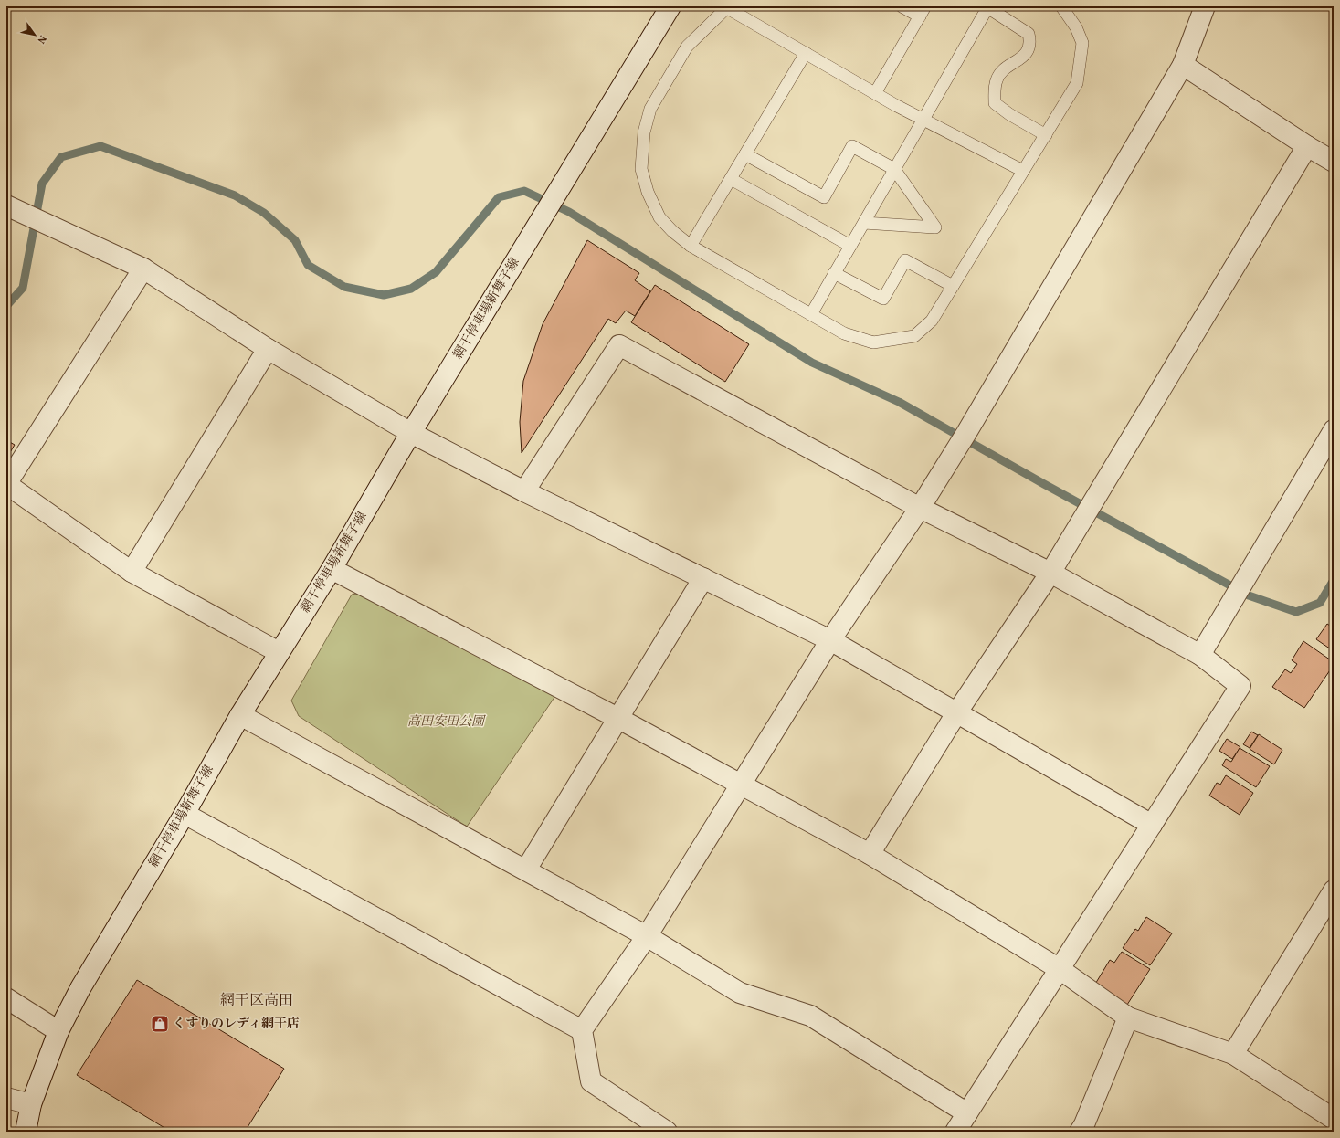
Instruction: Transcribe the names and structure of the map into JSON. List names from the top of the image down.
{
  "streets": {
    "street": ["網干停車場新舞子線"]
  },
  "districts": ["網干区高田"],
  "parks": ["高田安田公園"],
  "places": {
    "shop": ["くすりのレディ網干店"]
  },
  "north": "bottom right"
}
